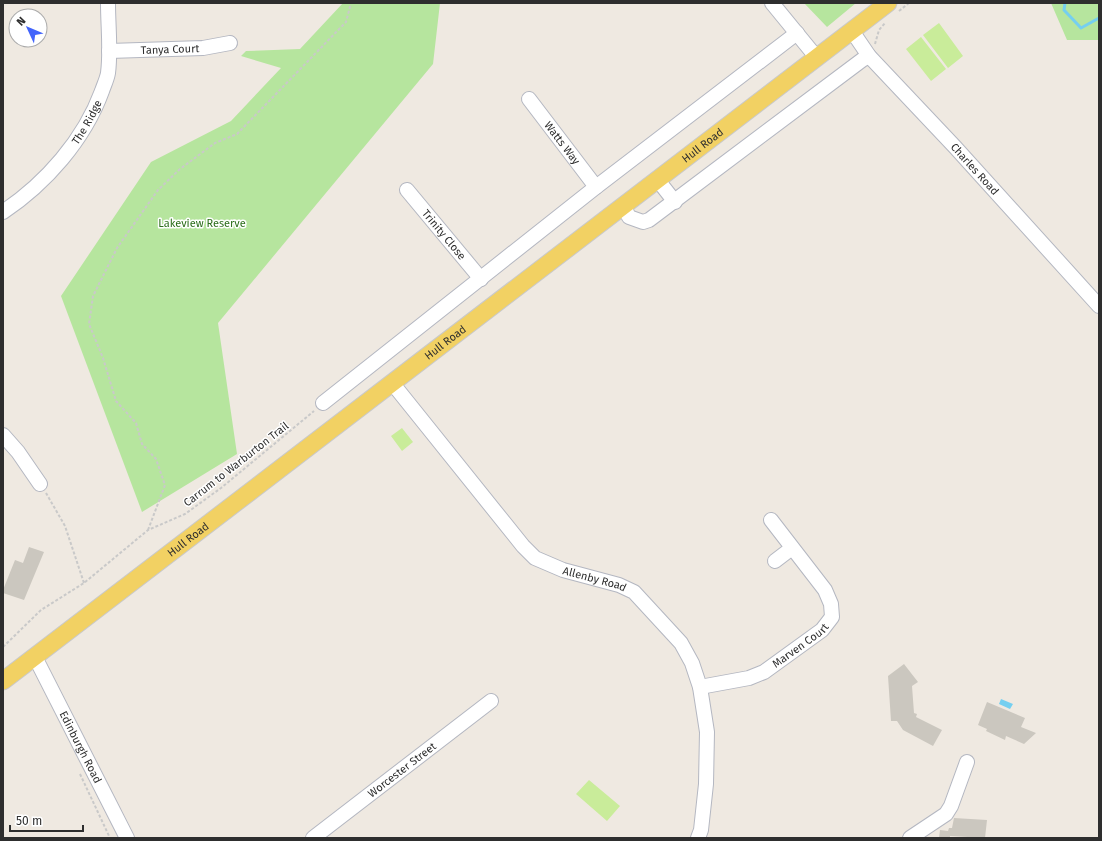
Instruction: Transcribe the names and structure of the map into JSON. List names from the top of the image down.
{
  "streets": {
    "main road": ["Hull Road"],
    "street": [
      "Tanya Court",
      "The Ridge",
      "Watts Way",
      "Charles Road",
      "Trinity Close",
      "Allenby Road",
      "Marven Court",
      "Edinburgh Road",
      "Worcester Street"
    ],
    "path": ["Carrum to Warburton Trail"]
  },
  "crossings": [
    ["Tanya Court", "The Ridge"],
    ["Hull Road", "Charles Road"],
    ["Hull Road", "Allenby Road"],
    ["Hull Road", "Edinburgh Road"],
    ["Allenby Road", "Marven Court"]
  ],
  "parks": ["Lakeview Reserve"],
  "scale_bar": "50 m",
  "north": "top left"
}
